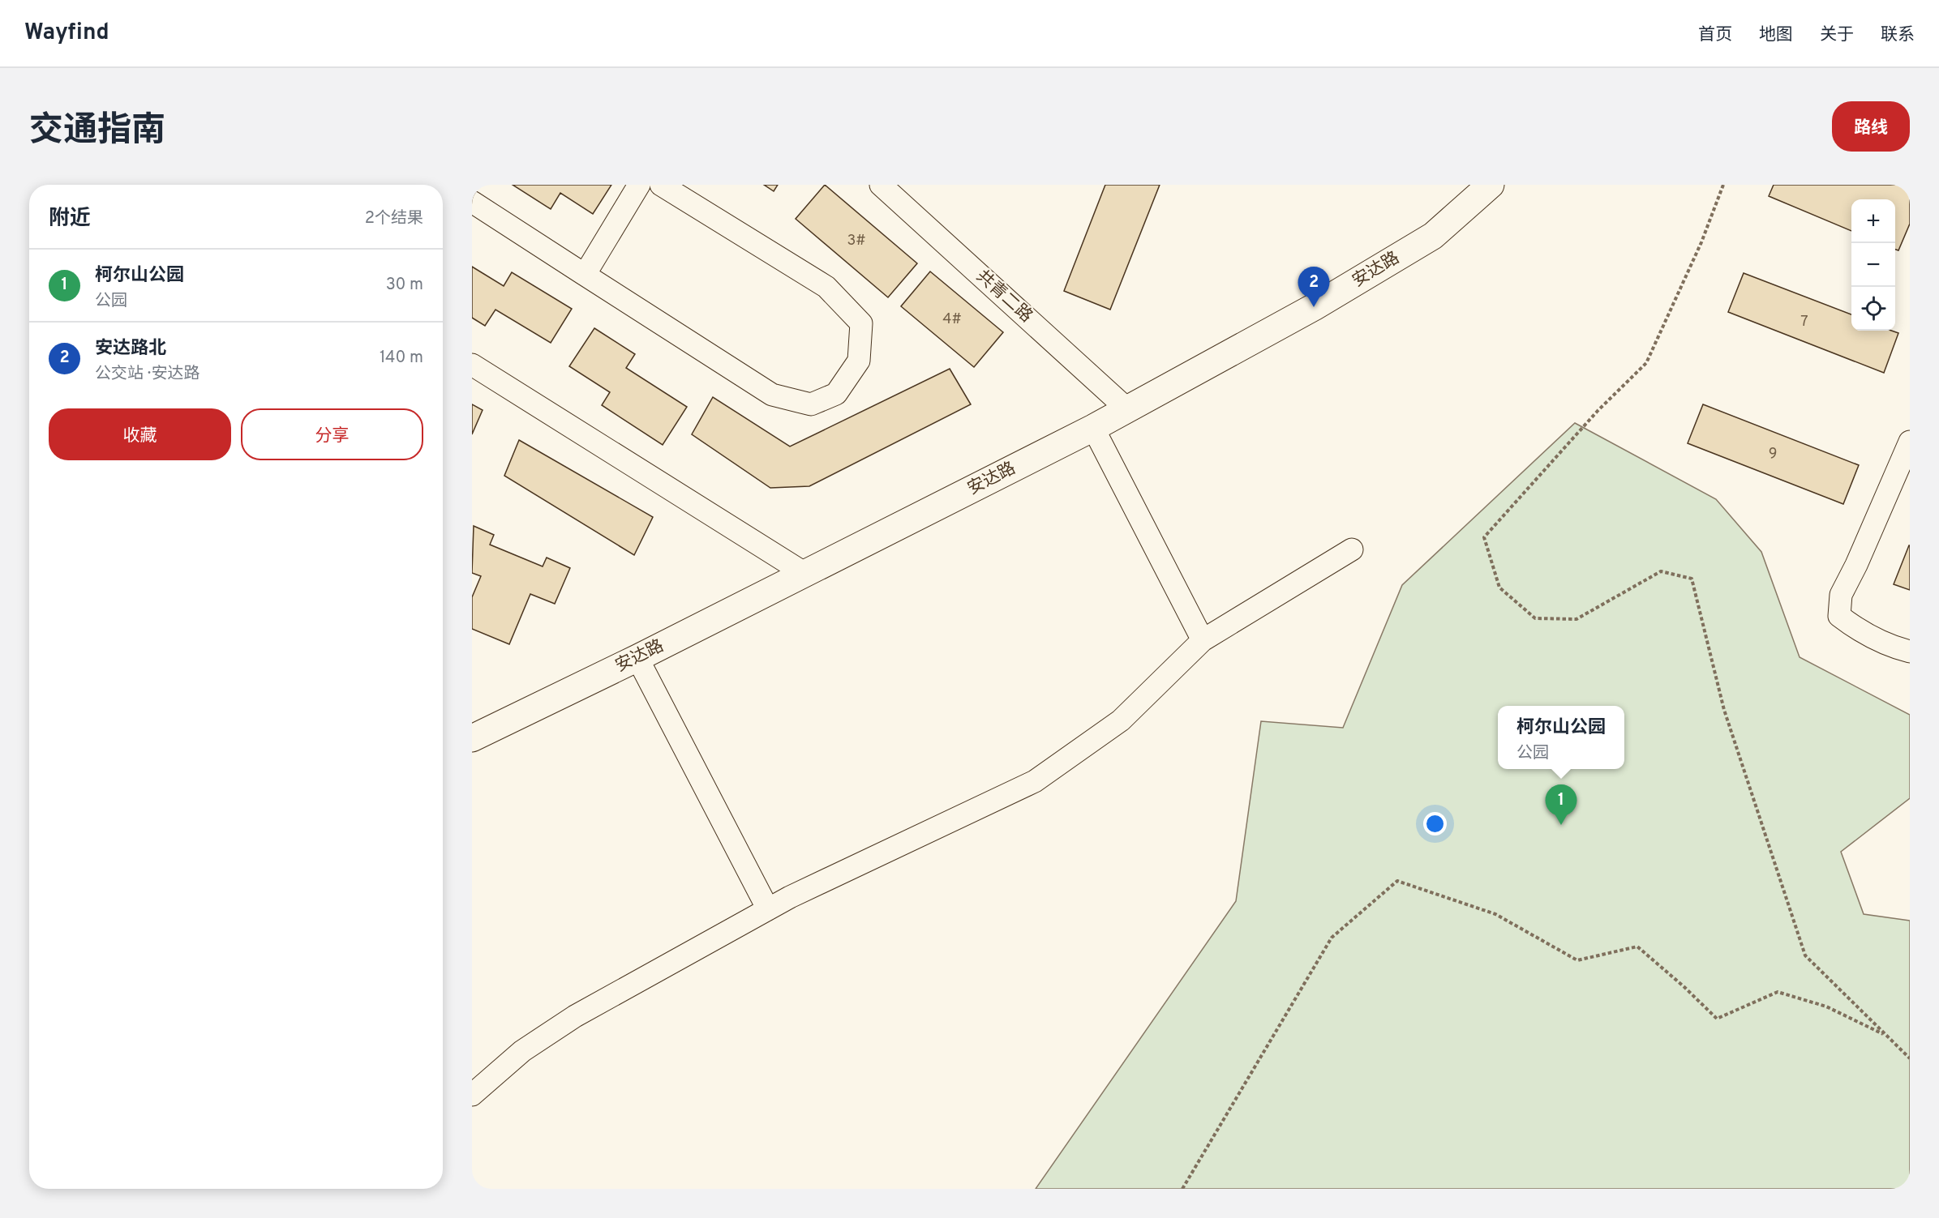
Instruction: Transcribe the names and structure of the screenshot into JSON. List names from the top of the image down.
{
  "streets": {
    "street": ["安达路", "共青二路"]
  },
  "crossings": [
    ["安达路", "共青二路"]
  ],
  "house_numbers": [
    "3#",
    "4#",
    "7",
    "9"
  ],
  "page": {
    "header": "Wayfind",
    "nav": [
      "首页",
      "地图",
      "关于",
      "联系"
    ],
    "title": "交通指南",
    "buttons": [
      "路线",
      ["收藏", "分享"]
    ],
    "heading": ["附近", "2个结果"],
    "map_buttons": ["+", "−"],
    "list": [
      {
        "mark": "1",
        "name": "柯尔山公园",
        "note": "公园",
        "value": "30 m"
      },
      {
        "mark": "2",
        "name": "安达路北",
        "note": "公交站 · 安达路",
        "value": "140 m"
      }
    ],
    "pins": ["2", "1"],
    "popup": ["柯尔山公园", "公园"]
  }
}
